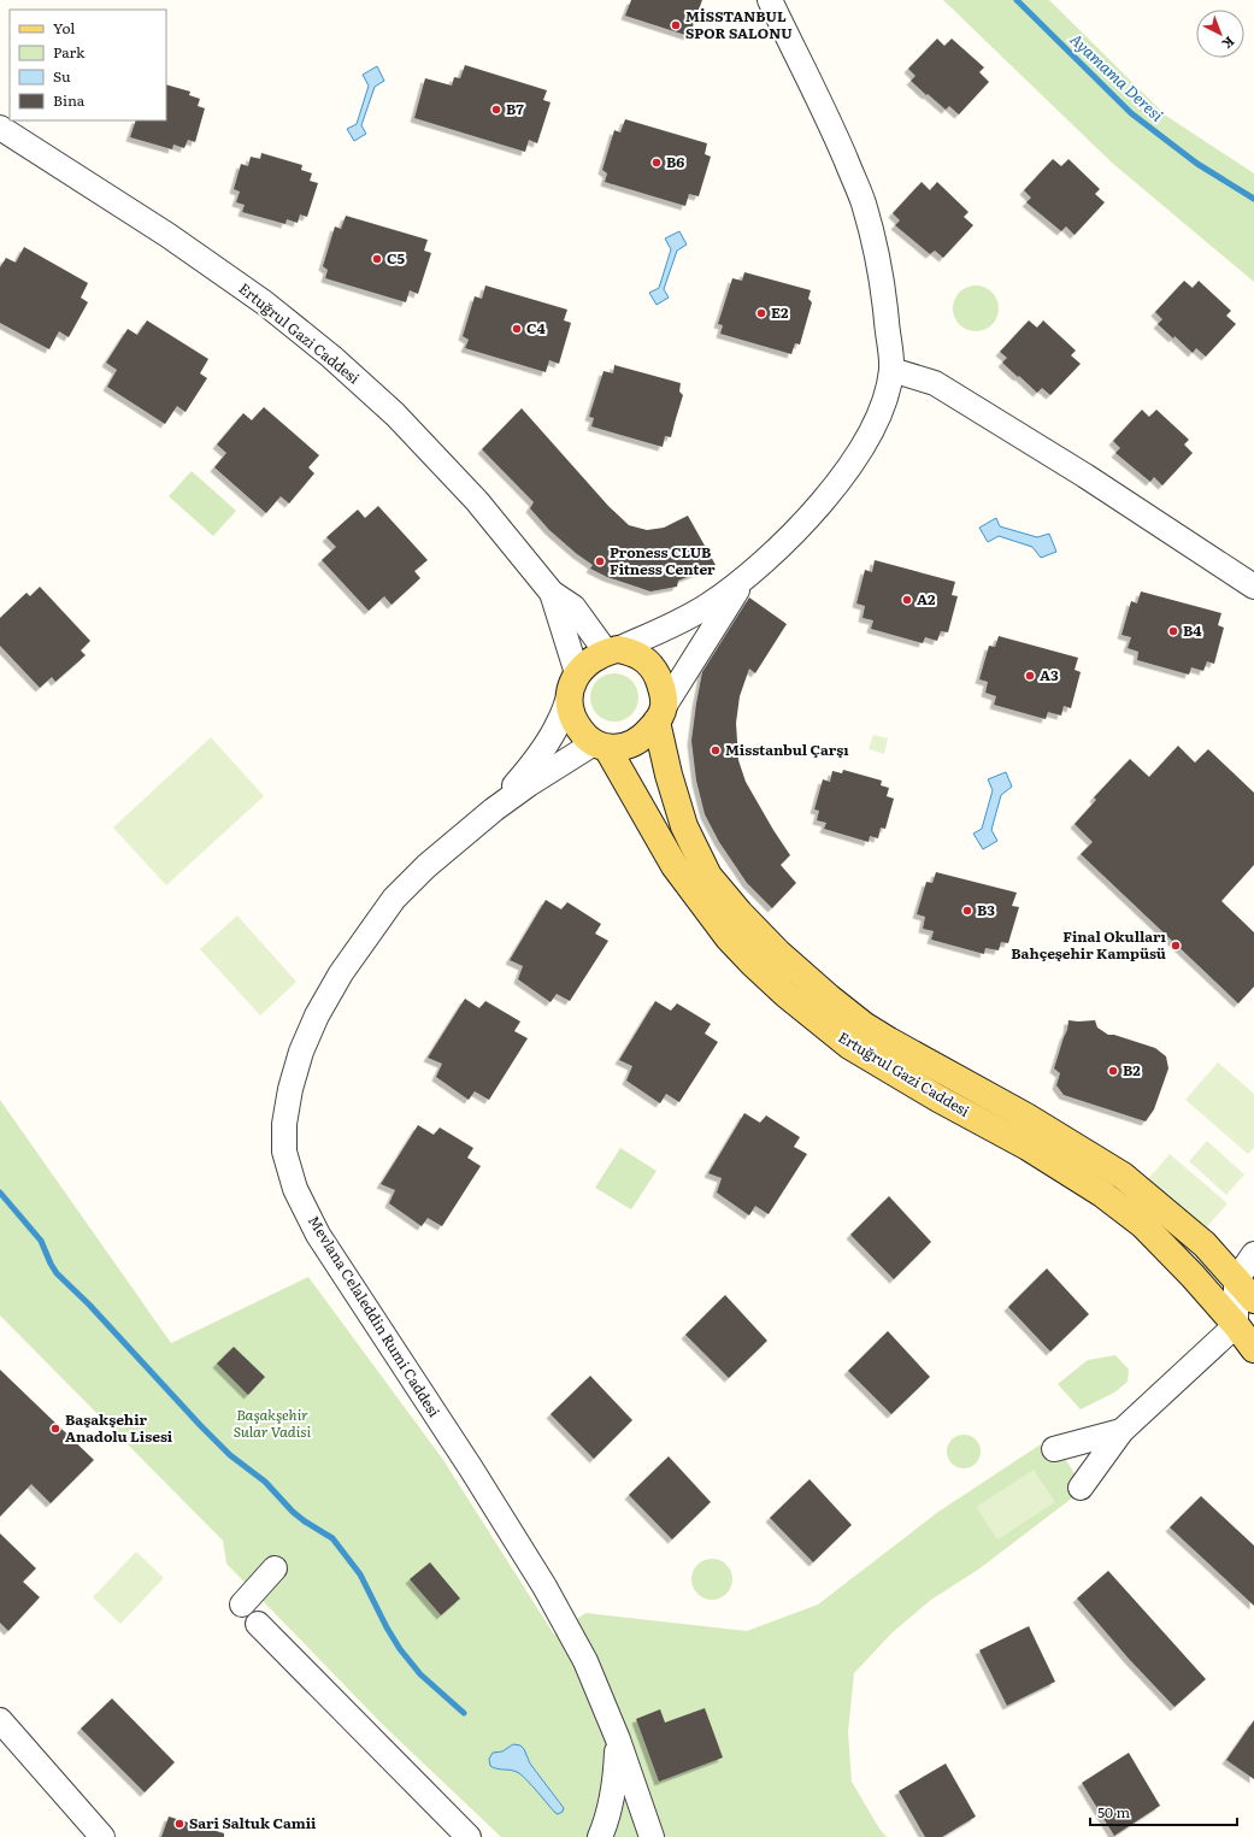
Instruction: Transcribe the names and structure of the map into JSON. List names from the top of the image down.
{
  "streets": {
    "main road": ["Ertuğrul Gazi Caddesi"],
    "street": ["Mevlana Celaleddin Rumi Caddesi"]
  },
  "crossings": [
    ["Ertuğrul Gazi Caddesi", "Mevlana Celaleddin Rumi Caddesi"]
  ],
  "water": ["Ayamama Deresi"],
  "parks": ["Başakşehir Sular Vadisi"],
  "places": [
    "MİSSTANBUL SPOR SALONU",
    "B7",
    "B6",
    "C5",
    "E2",
    "C4",
    "Proness CLUB Fitness Center",
    "A2",
    "B4",
    "A3",
    "Misstanbul Çarşı",
    "B3",
    "Final Okulları Bahçeşehir Kampüsü",
    "B2",
    "Başakşehir Anadolu Lisesi",
    "Sari Saltuk Camii"
  ],
  "legend": [
    "Yol",
    "Park",
    "Su",
    "Bina"
  ],
  "scale_bar": "50 m",
  "north": "bottom right"
}
